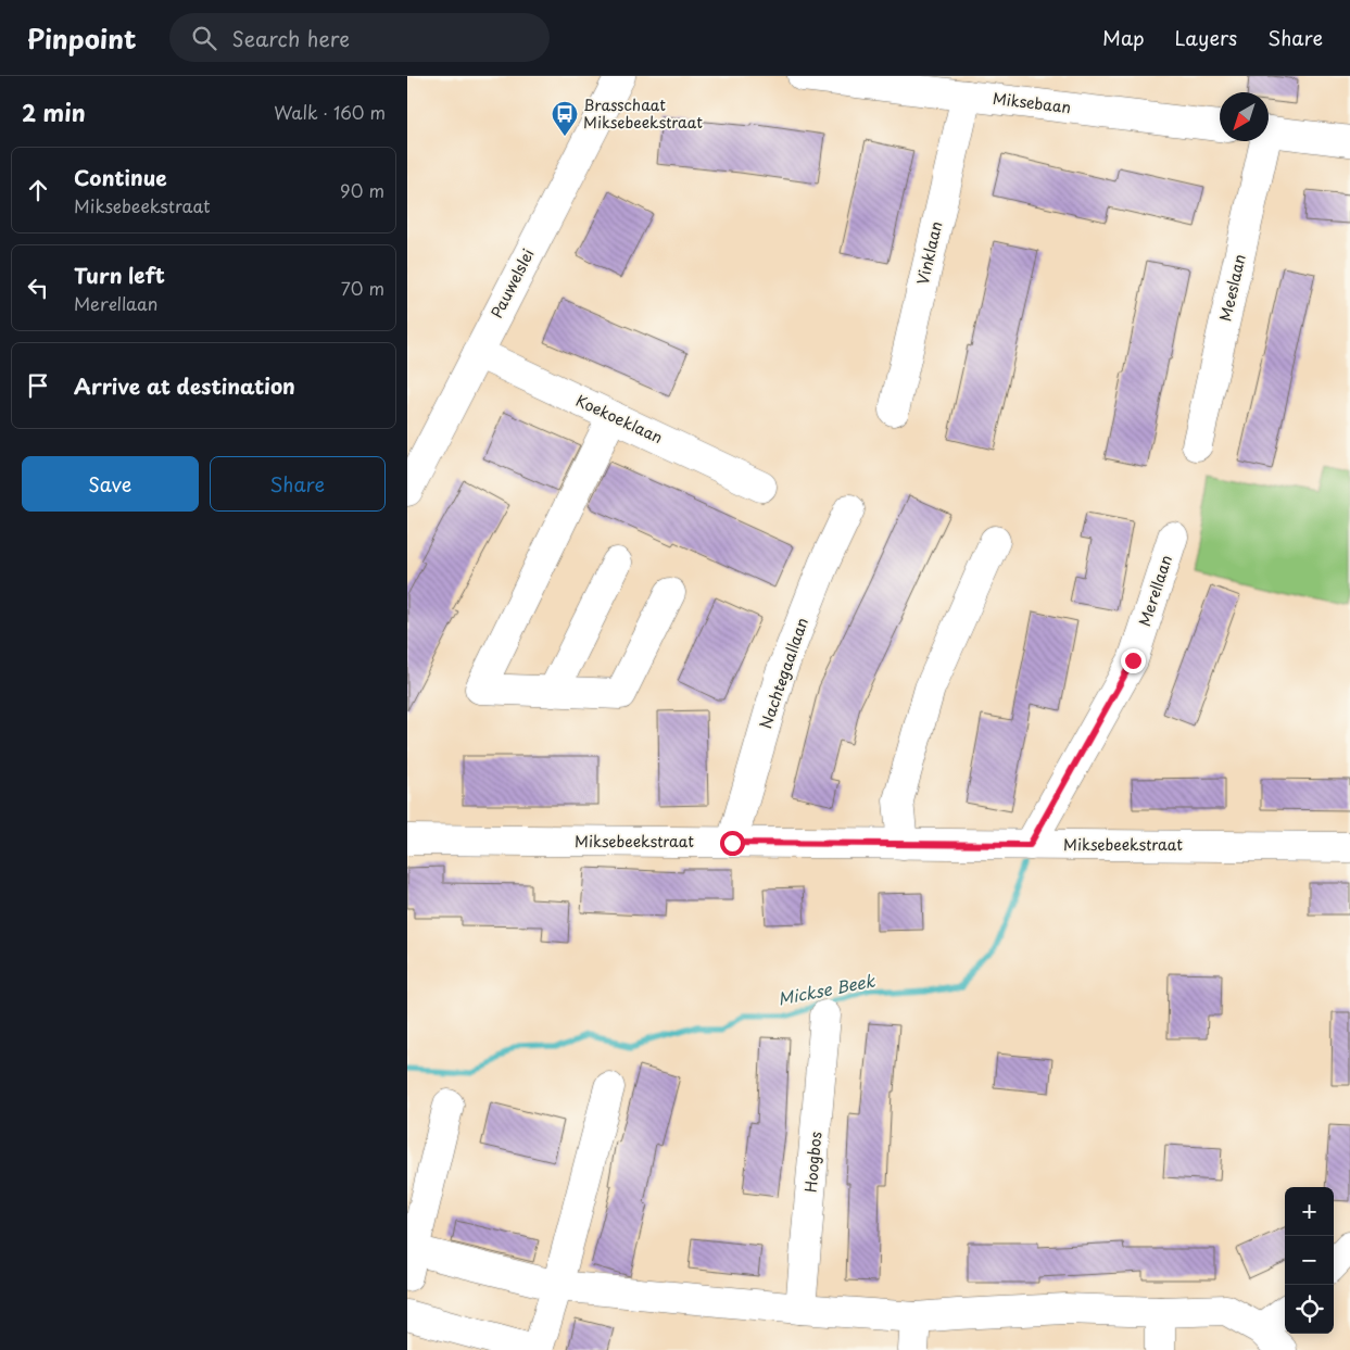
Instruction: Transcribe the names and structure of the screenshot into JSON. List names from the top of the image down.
{
  "streets": {
    "street": [
      "Miksebaan",
      "Vinklaan",
      "Pauwelslei",
      "Meeslaan",
      "Koekoeklaan",
      "Merellaan",
      "Nachtegaallaan",
      "Miksebeekstraat",
      "Hoogbos"
    ]
  },
  "crossings": [
    ["Miksebaan", "Vinklaan"],
    ["Pauwelslei", "Koekoeklaan"],
    ["Merellaan", "Miksebeekstraat"],
    ["Nachtegaallaan", "Miksebeekstraat"]
  ],
  "water": ["Mickse Beek"],
  "places": {
    "bus stop": ["Brasschaat Miksebeekstraat"]
  },
  "north": "bottom left",
  "page": {
    "header": "Pinpoint",
    "search": "Search here",
    "nav": ["Map", "Layers", "Share"],
    "heading": ["2 min", "Walk · 160 m"],
    "list": [
      ["Continue", "Miksebeekstraat", "90 m"],
      ["Turn left", "Merellaan", "70 m"],
      "Arrive at destination"
    ],
    "buttons": ["Save", "Share"],
    "map_buttons": ["+", "−"]
  }
}
